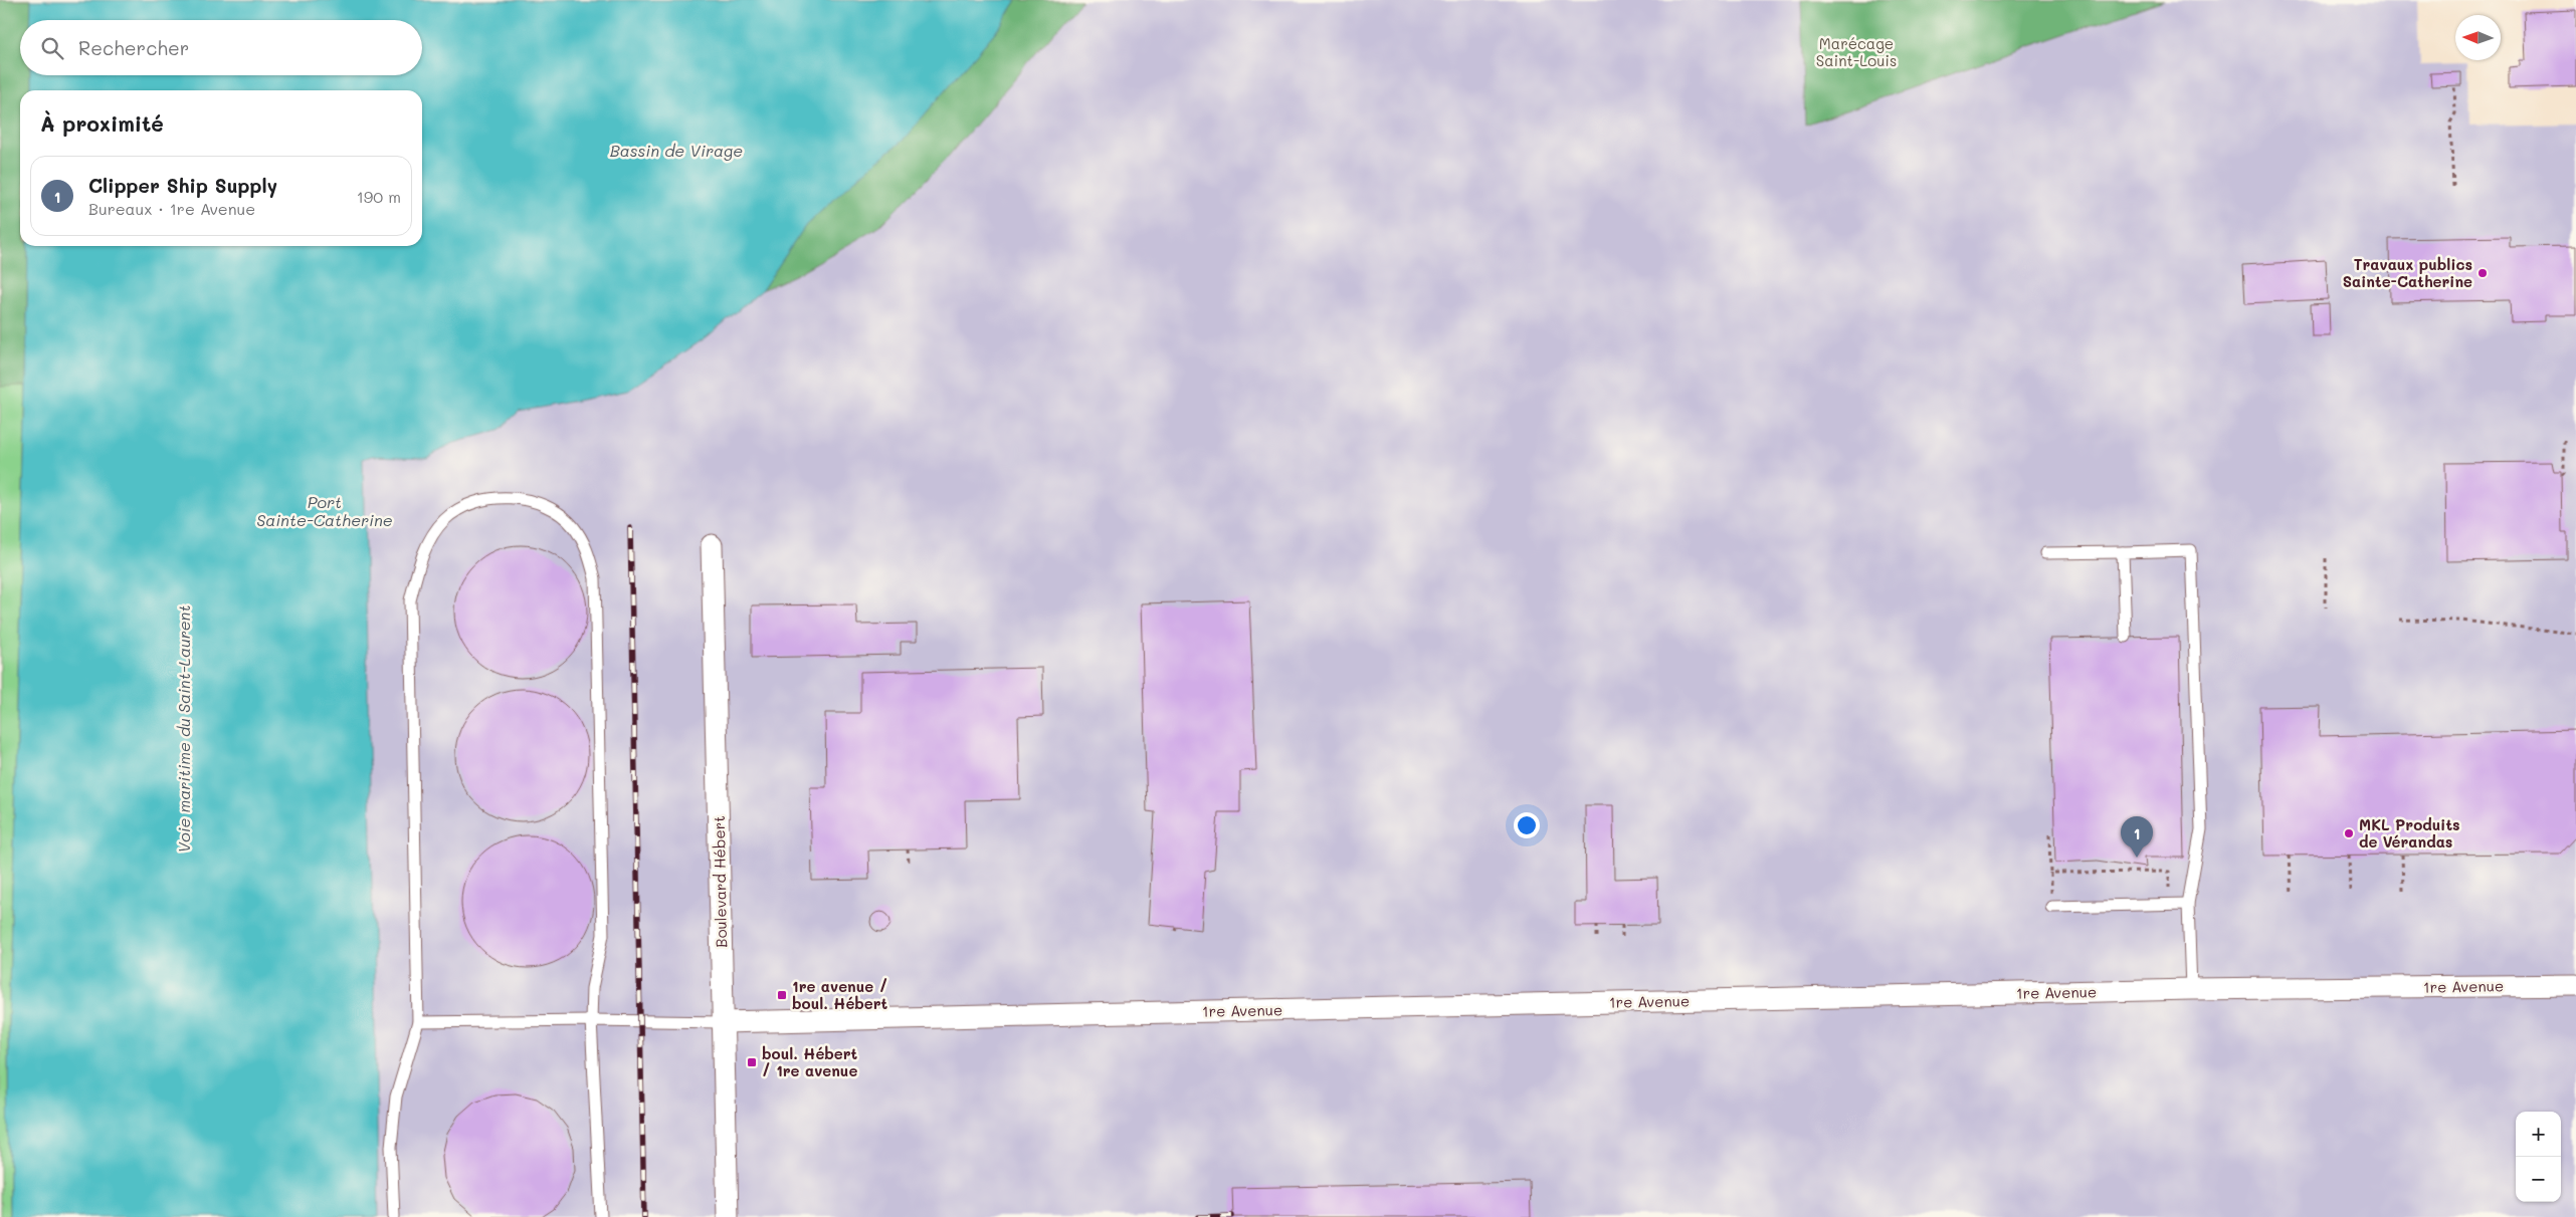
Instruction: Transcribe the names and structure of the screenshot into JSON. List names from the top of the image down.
{
  "streets": {
    "street": ["Boulevard Hébert", "1re Avenue"]
  },
  "crossings": [
    ["Boulevard Hébert", "1re Avenue"]
  ],
  "water": ["Bassin de Virage", "Port Sainte-Catherine", "Voie maritime du Saint-Laurent"],
  "parks": ["Marécage Saint-Louis"],
  "places": {
    "other": ["Travaux publics Sainte-Catherine", "MKL Produits de Vérandas"],
    "transit": ["1re avenue / boul. Hébert", "boul. Hébert / 1re avenue"]
  },
  "north": "left",
  "page": {
    "search": "Rechercher",
    "heading": "À proximité",
    "list": [
      {
        "mark": "1",
        "name": "Clipper Ship Supply",
        "note": "Bureaux · 1re Avenue",
        "value": "190 m"
      }
    ],
    "pins": "1",
    "map_buttons": ["+", "−"]
  }
}
